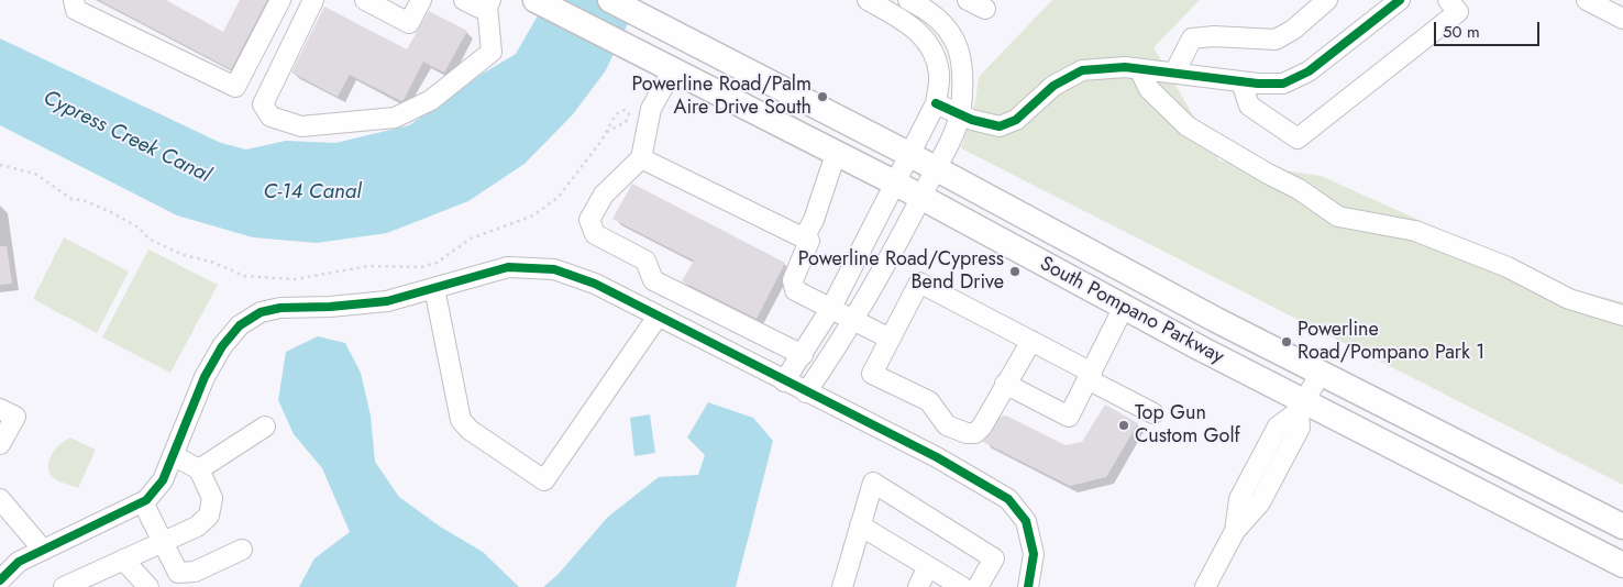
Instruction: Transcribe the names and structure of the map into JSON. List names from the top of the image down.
{
  "streets": {
    "main road": ["South Pompano Parkway"]
  },
  "water": ["Cypress Creek Canal", "C-14 Canal"],
  "places": [
    "Powerline Road/Palm Aire Drive South",
    "Powerline Road/Cypress Bend Drive",
    "Powerline Road/Pompano Park 1",
    "Top Gun Custom Golf"
  ],
  "scale_bar": "50 m"
}
